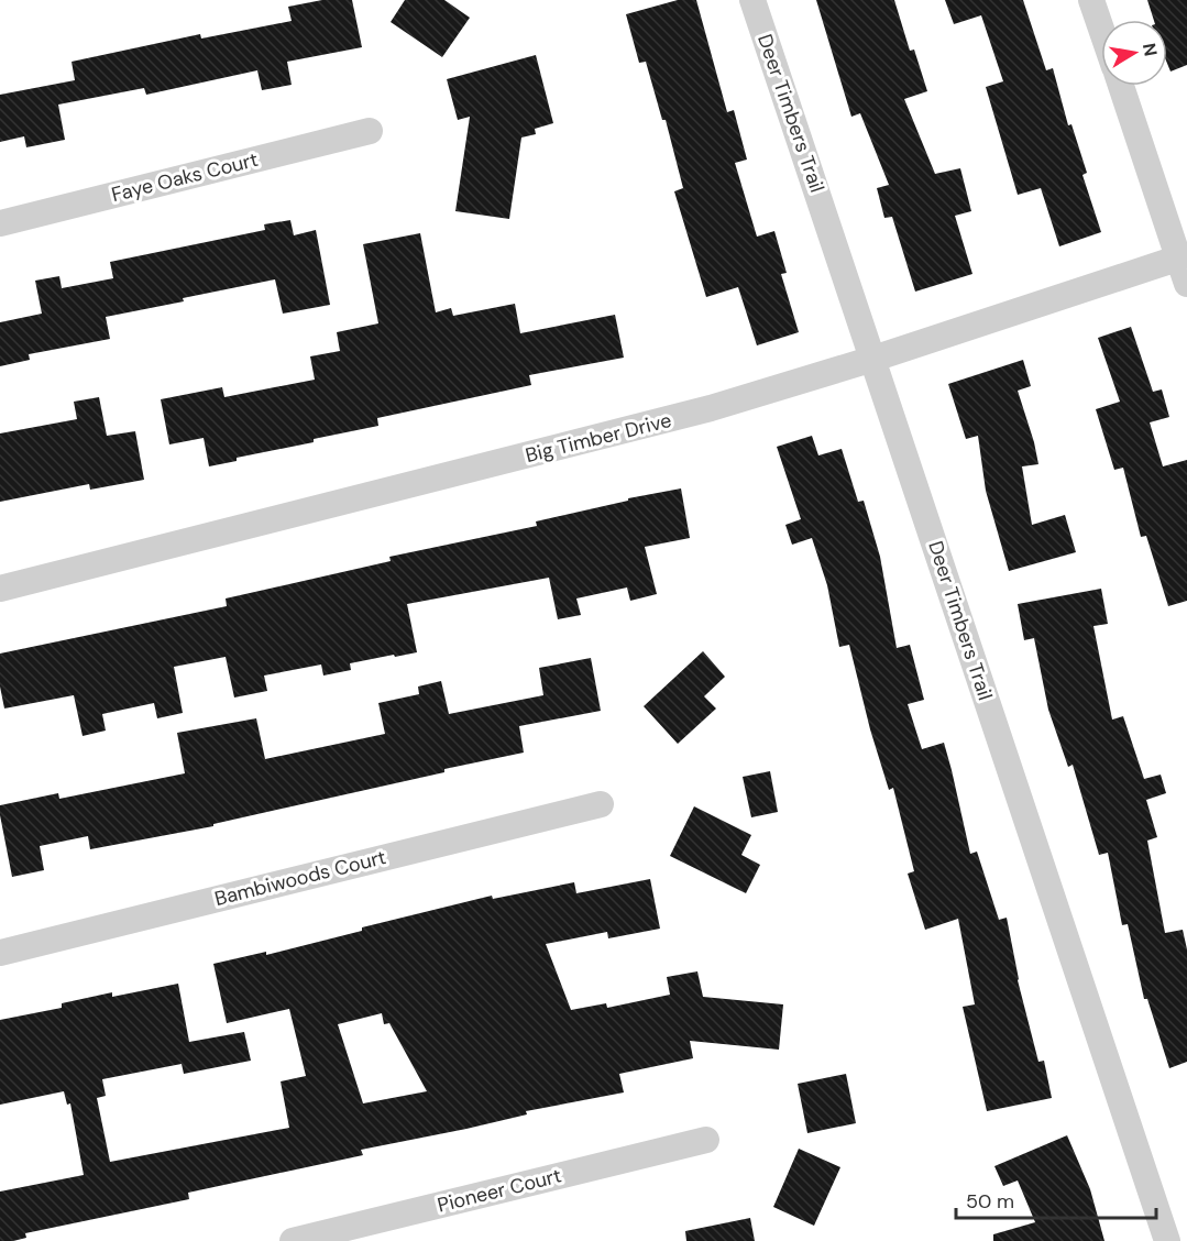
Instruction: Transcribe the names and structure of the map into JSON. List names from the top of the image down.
{
  "streets": {
    "street": [
      "Deer Timbers Trail",
      "Faye Oaks Court",
      "Big Timber Drive",
      "Bambiwoods Court",
      "Pioneer Court"
    ]
  },
  "crossings": [
    ["Deer Timbers Trail", "Big Timber Drive"]
  ],
  "scale_bar": "50 m",
  "north": "right"
}
